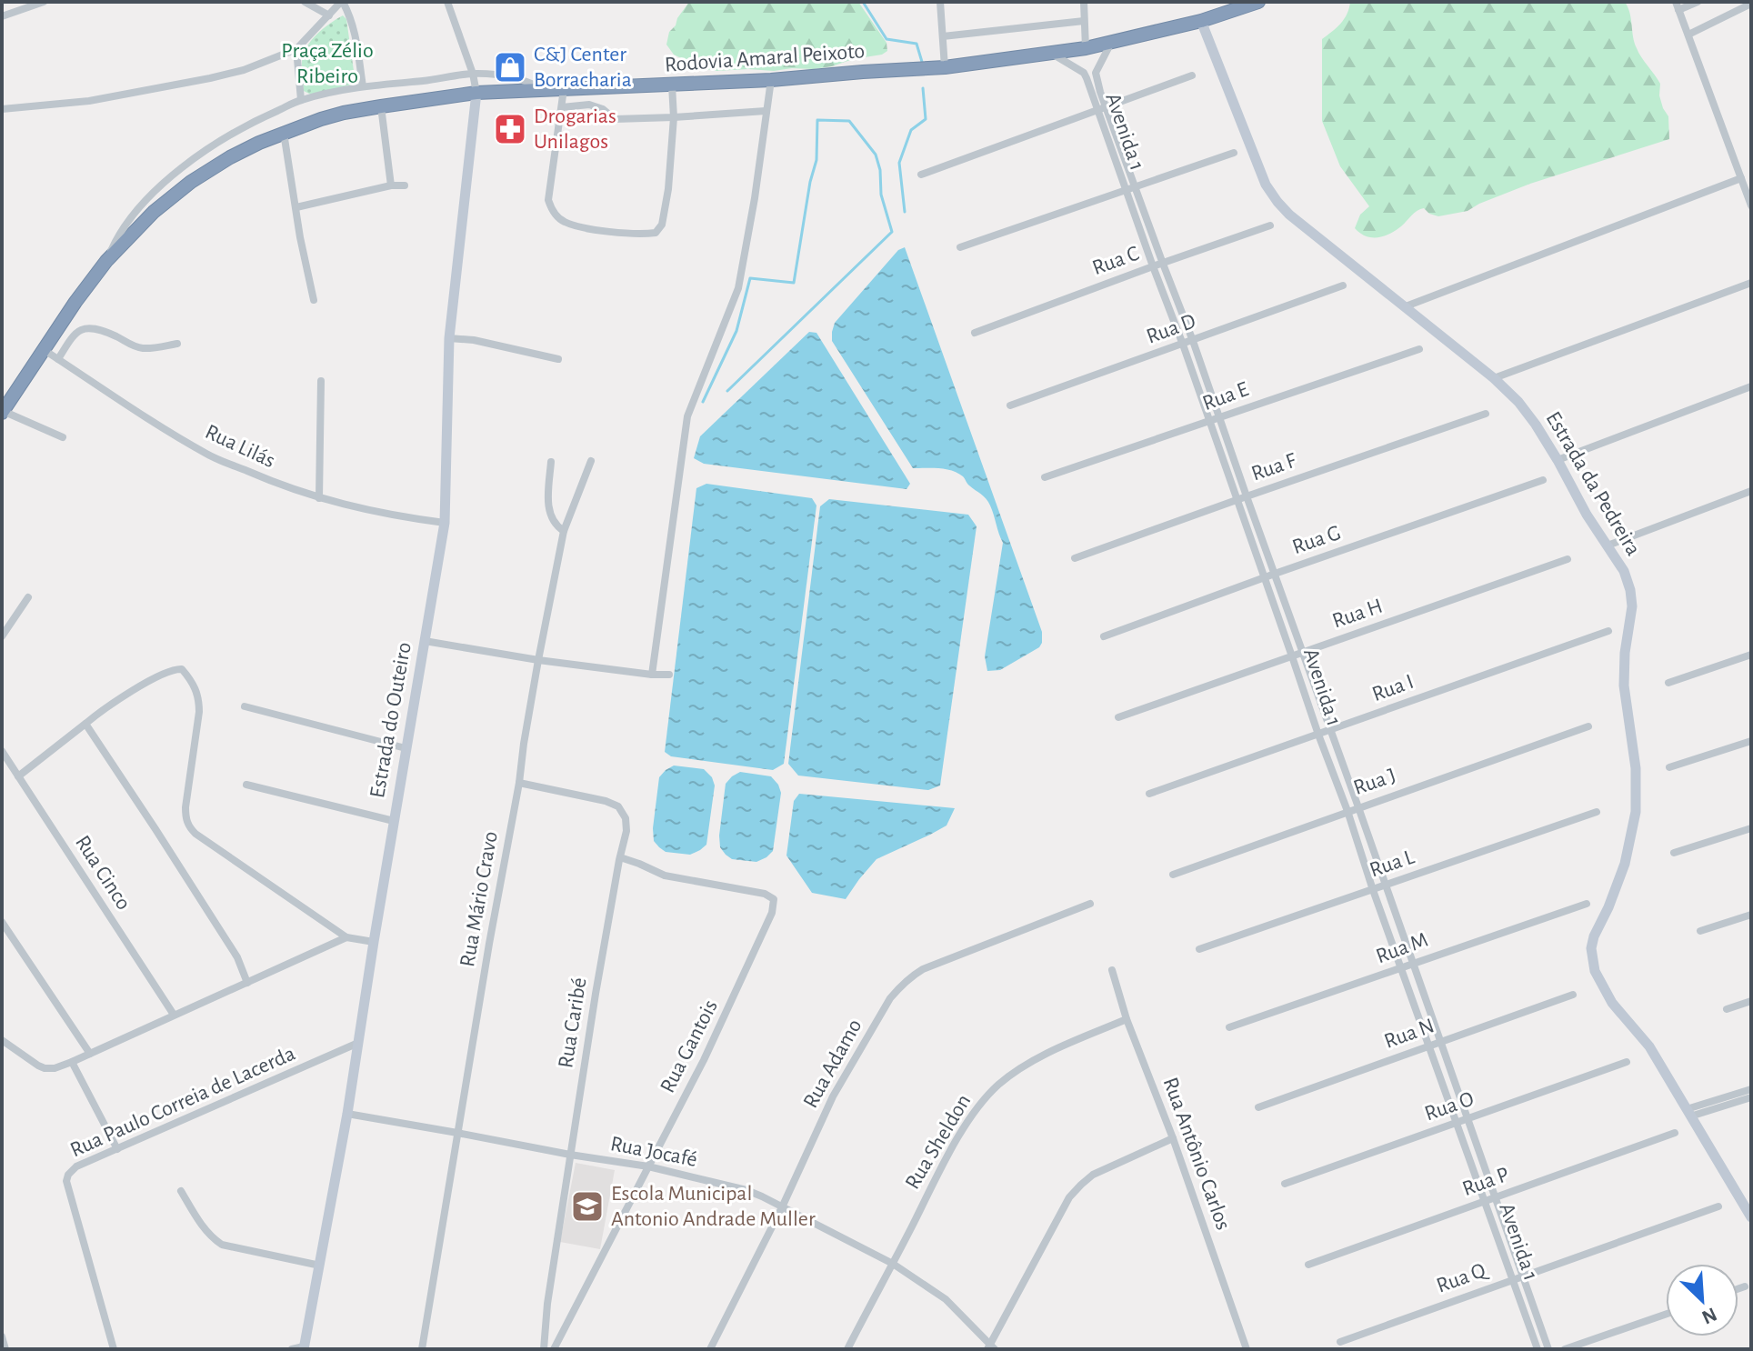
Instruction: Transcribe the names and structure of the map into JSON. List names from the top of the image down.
{
  "streets": {
    "highway": ["Rodovia Amaral Peixoto"],
    "street": [
      "Avenida 1",
      "Rua C",
      "Rua D",
      "Rua E",
      "Rua Lilás",
      "Rua F",
      "Estrada da Pedreira",
      "Rua G",
      "Rua H",
      "Rua I",
      "Estrada do Outeiro",
      "Rua J",
      "Rua L",
      "Rua Cinco",
      "Rua Mário Cravo",
      "Rua M",
      "Rua Caribé",
      "Rua N",
      "Rua Gantois",
      "Rua Adamo",
      "Rua Paulo Correia de Lacerda",
      "Rua O",
      "Rua Sheldon",
      "Rua Jocafé",
      "Rua Antônio Carlos",
      "Rua P",
      "Rua Q"
    ]
  },
  "crossings": [
    ["Rodovia Amaral Peixoto", "Avenida 1"],
    ["Rodovia Amaral Peixoto", "Rua Lilás"],
    ["Rodovia Amaral Peixoto", "Estrada da Pedreira"],
    ["Rodovia Amaral Peixoto", "Estrada do Outeiro"],
    ["Avenida 1", "Rua C"],
    ["Avenida 1", "Rua D"],
    ["Avenida 1", "Rua E"],
    ["Avenida 1", "Rua F"],
    ["Avenida 1", "Rua G"],
    ["Avenida 1", "Rua H"],
    ["Avenida 1", "Rua I"],
    ["Avenida 1", "Rua J"],
    ["Avenida 1", "Rua L"],
    ["Avenida 1", "Rua M"],
    ["Avenida 1", "Rua N"],
    ["Avenida 1", "Rua O"],
    ["Avenida 1", "Rua P"],
    ["Avenida 1", "Rua Q"],
    ["Rua Lilás", "Estrada do Outeiro"],
    ["Estrada do Outeiro", "Rua Paulo Correia de Lacerda"],
    ["Estrada do Outeiro", "Rua Jocafé"],
    ["Rua Mário Cravo", "Rua Caribé"],
    ["Rua Mário Cravo", "Rua Jocafé"],
    ["Rua Caribé", "Rua Gantois"],
    ["Rua Caribé", "Rua Jocafé"],
    ["Rua Gantois", "Rua Jocafé"],
    ["Rua Adamo", "Rua Jocafé"],
    ["Rua Sheldon", "Rua Jocafé"],
    ["Rua Sheldon", "Rua Antônio Carlos"]
  ],
  "parks": ["Praça Zélio Ribeiro"],
  "places": {
    "shop": ["C&J Center Borracharia"],
    "pharmacy": ["Drogarias Unilagos"],
    "school or university": ["Escola Municipal Antonio Andrade Muller"]
  },
  "north": "bottom right"
}
